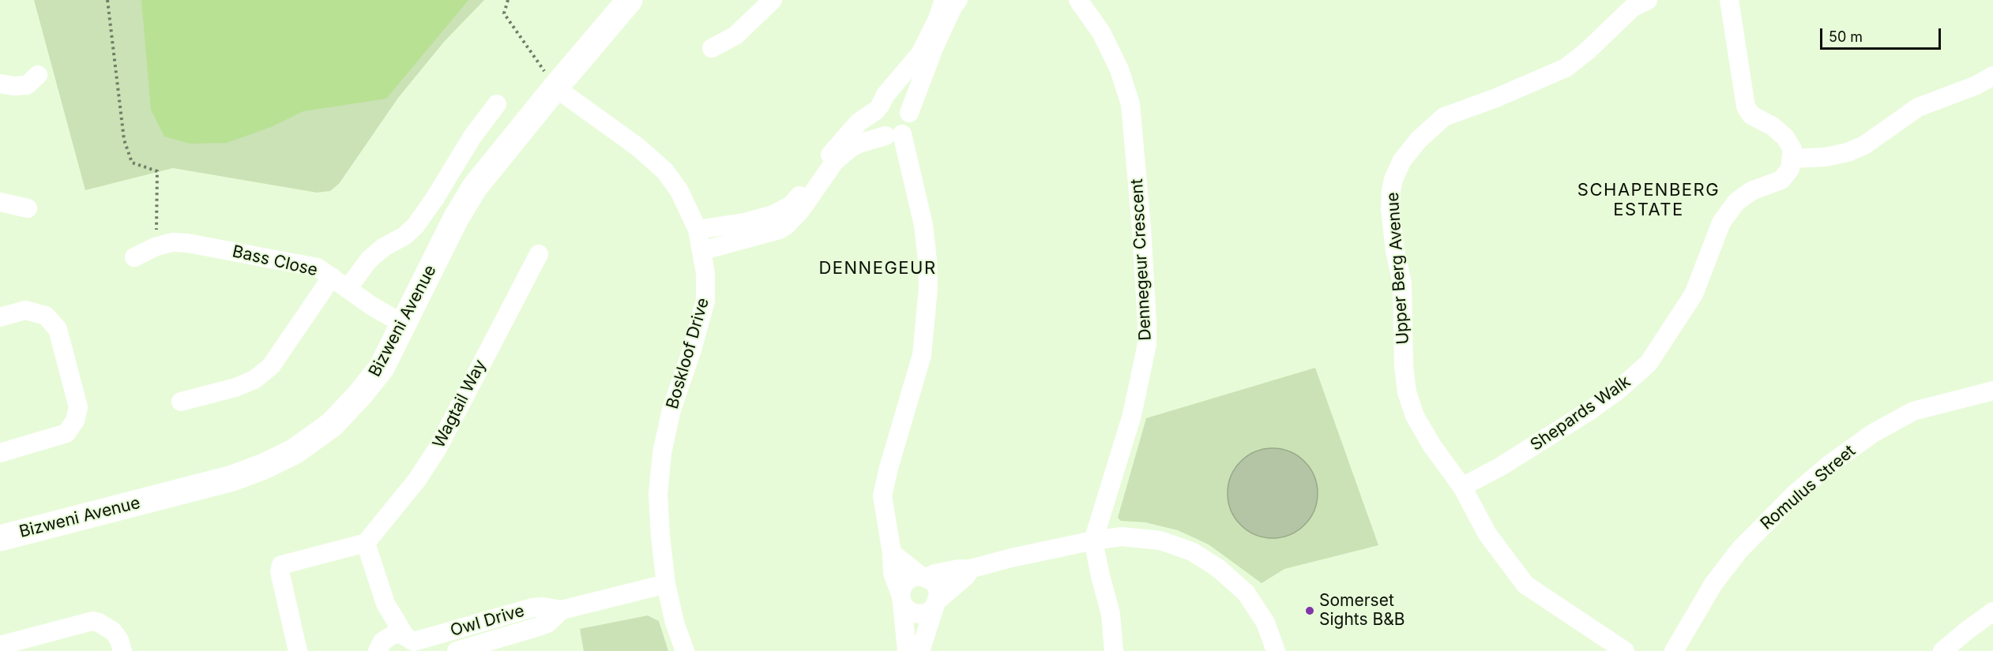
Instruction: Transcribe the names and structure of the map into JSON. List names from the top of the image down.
{
  "streets": {
    "street": [
      "Dennegeur Crescent",
      "Bass Close",
      "Upper Berg Avenue",
      "Bizweni Avenue",
      "Boskloof Drive",
      "Wagtail Way",
      "Shepards Walk",
      "Romulus Street",
      "Owl Drive"
    ]
  },
  "crossings": [
    ["Bass Close", "Bizweni Avenue"],
    ["Upper Berg Avenue", "Shepards Walk"],
    ["Bizweni Avenue", "Boskloof Drive"],
    ["Boskloof Drive", "Owl Drive"]
  ],
  "districts": ["SCHAPENBERG ESTATE", "DENNEGEUR"],
  "places": ["Somerset Sights B&B"],
  "scale_bar": "50 m"
}
